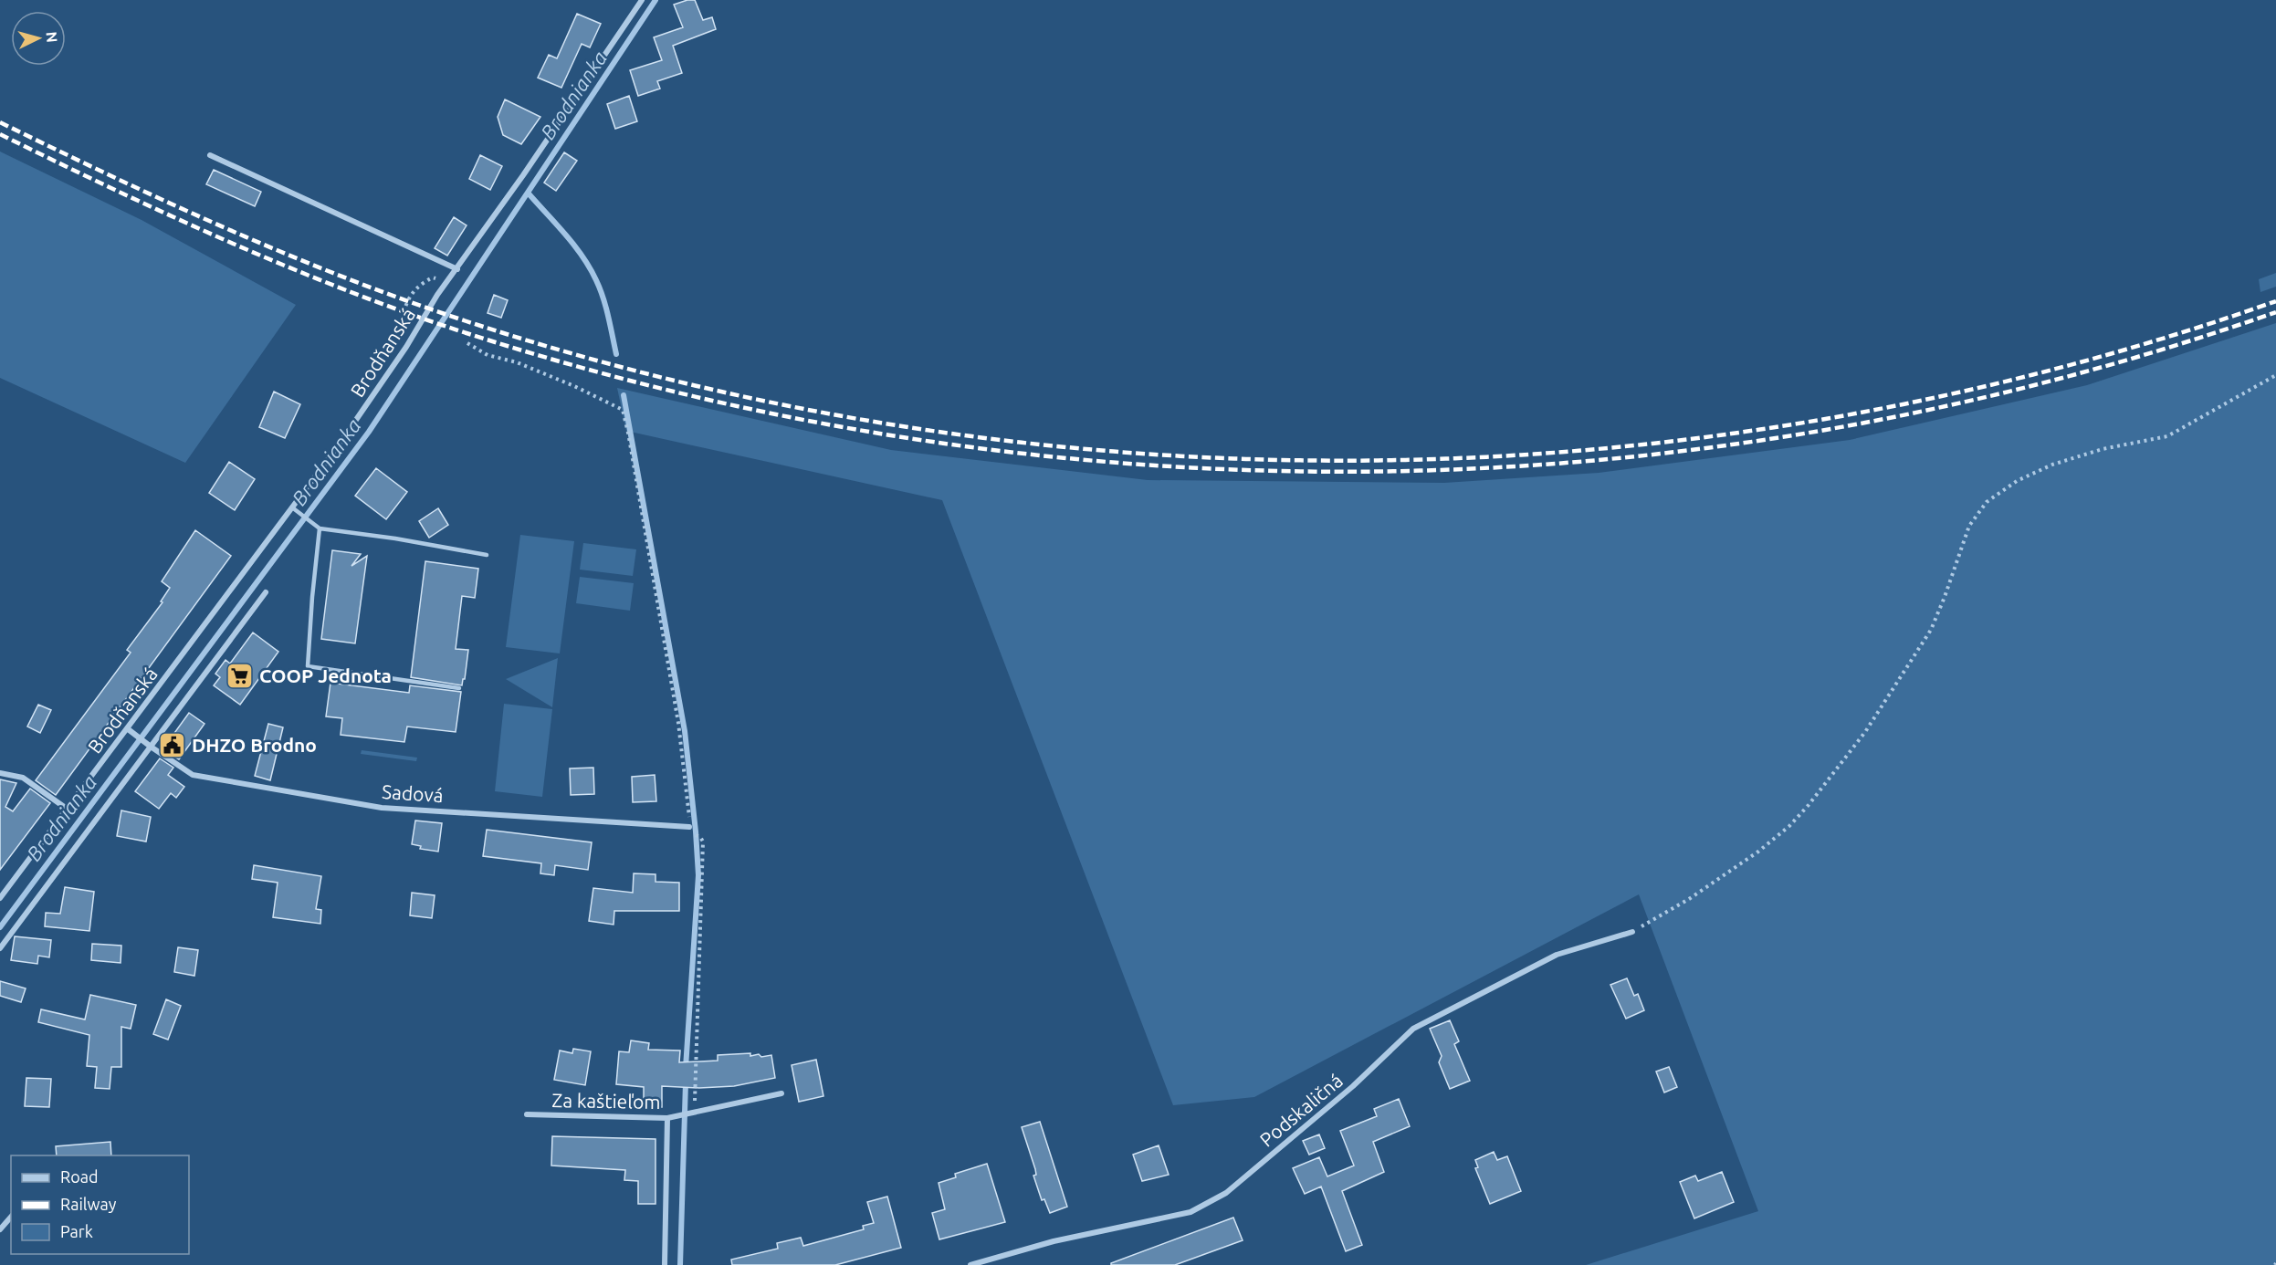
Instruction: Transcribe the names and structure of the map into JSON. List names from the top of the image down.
{
  "streets": {
    "street": [
      "Brodňanská",
      "Sadová",
      "Za kaštieľom",
      "Podskaličná"
    ]
  },
  "crossings": [
    ["Brodňanská", "Sadová"]
  ],
  "water": ["Brodnianka"],
  "places": {
    "supermarket": ["COOP Jednota"],
    "public building": ["DHZO Brodno"]
  },
  "legend": ["Road", "Railway", "Park"],
  "north": "right"
}
